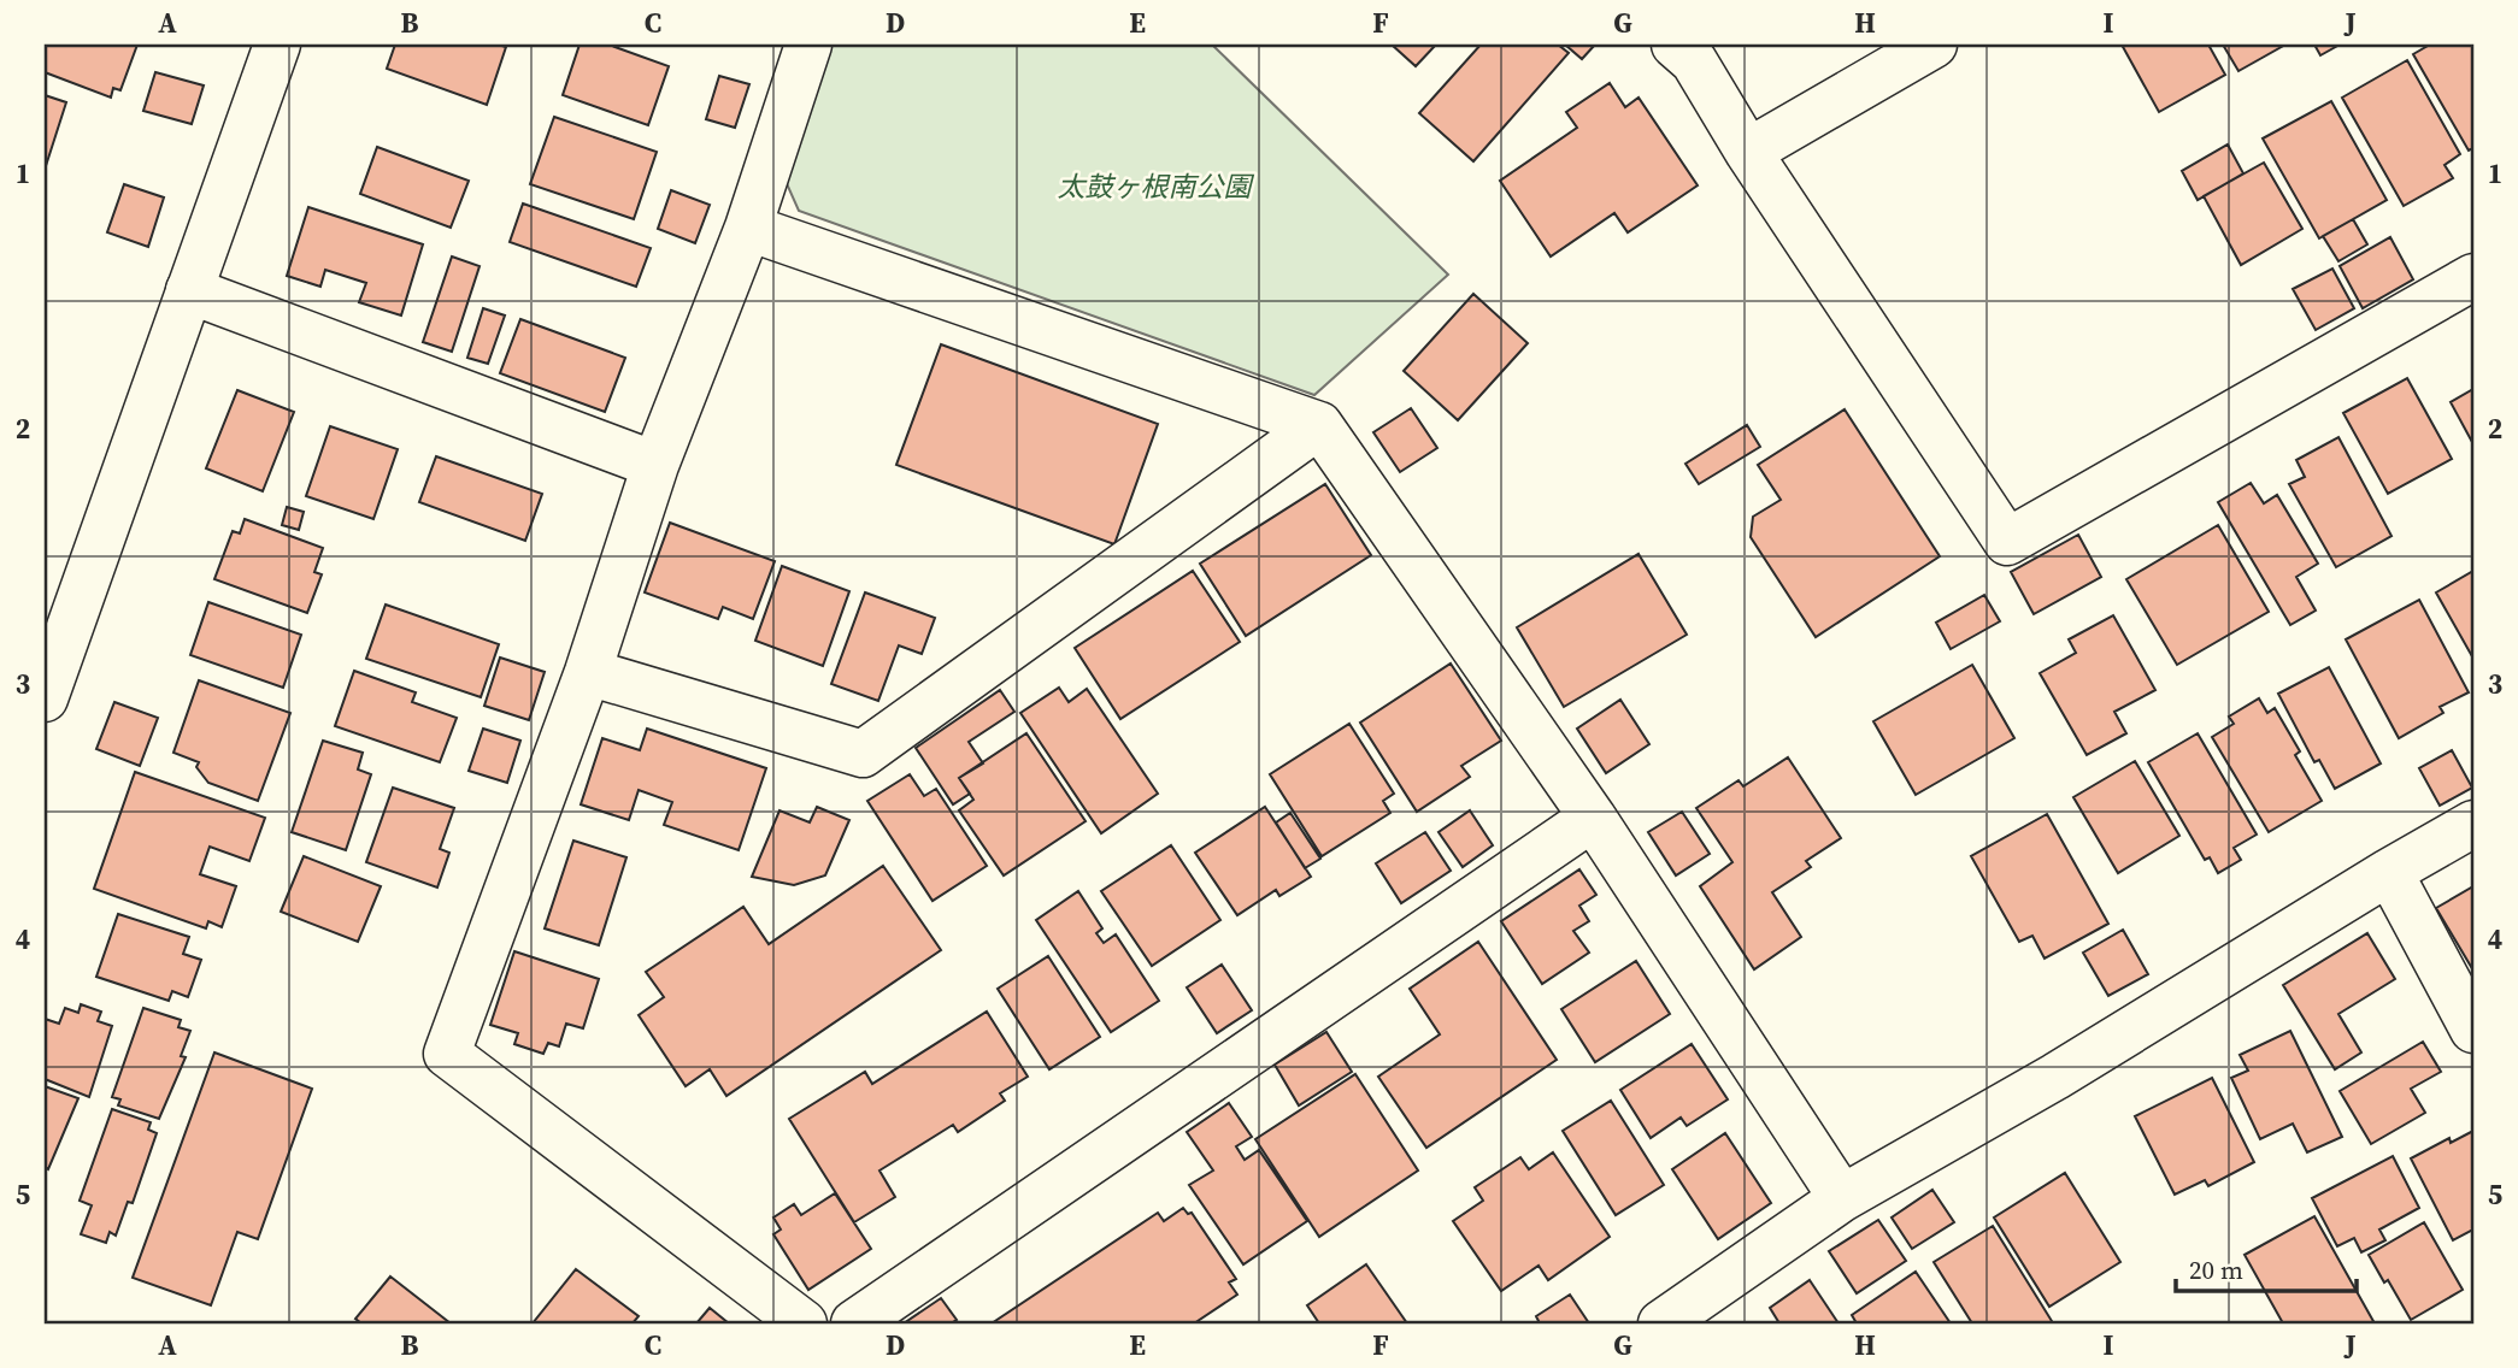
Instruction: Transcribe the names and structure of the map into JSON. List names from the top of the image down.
{
  "parks": ["太鼓ヶ根南公園"],
  "scale_bar": "20 m",
  "grid": {
    "columns": [
      "A",
      "B",
      "C",
      "D",
      "E",
      "F",
      "G",
      "H",
      "I",
      "J"
    ],
    "rows": [
      "1",
      "2",
      "3",
      "4",
      "5"
    ]
  }
}
